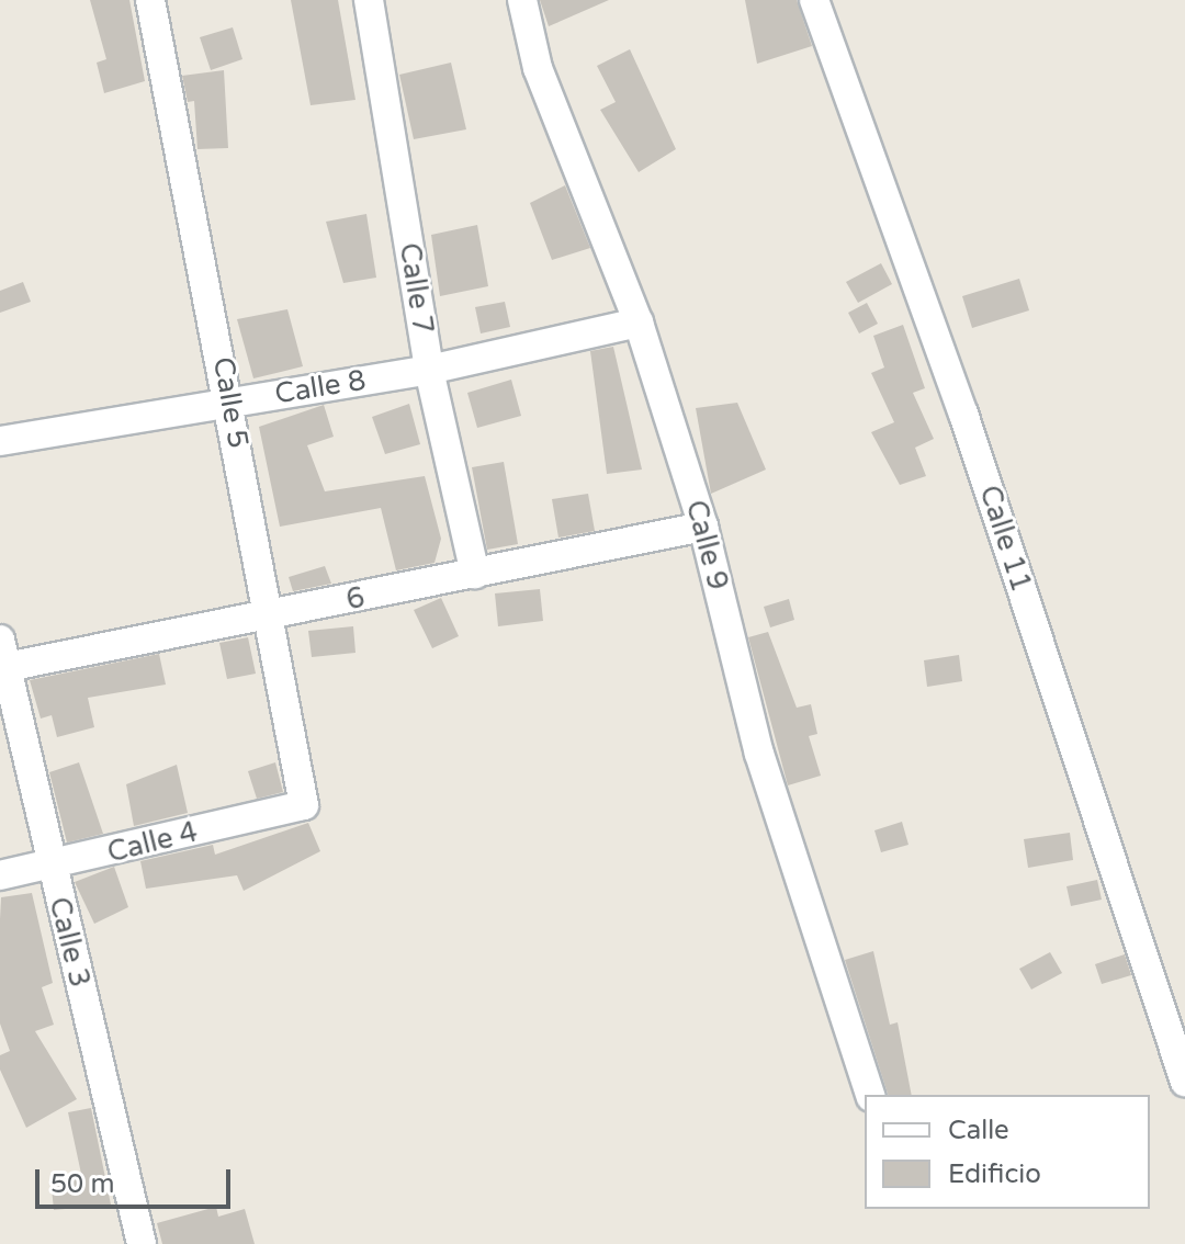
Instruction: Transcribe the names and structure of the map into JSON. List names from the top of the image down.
{
  "streets": {
    "street": [
      "Calle 7",
      "Calle 8",
      "Calle 5",
      "Calle 11",
      "Calle 9",
      "6",
      "Calle 4",
      "Calle 3"
    ]
  },
  "crossings": [
    ["Calle 7", "Calle 8"],
    ["Calle 7", "6"],
    ["Calle 8", "Calle 5"],
    ["Calle 8", "Calle 9"],
    ["Calle 5", "6"],
    ["Calle 5", "Calle 4"],
    ["Calle 9", "6"],
    ["6", "Calle 3"],
    ["Calle 4", "Calle 3"]
  ],
  "legend": ["Calle", "Edificio"],
  "scale_bar": "50 m"
}
